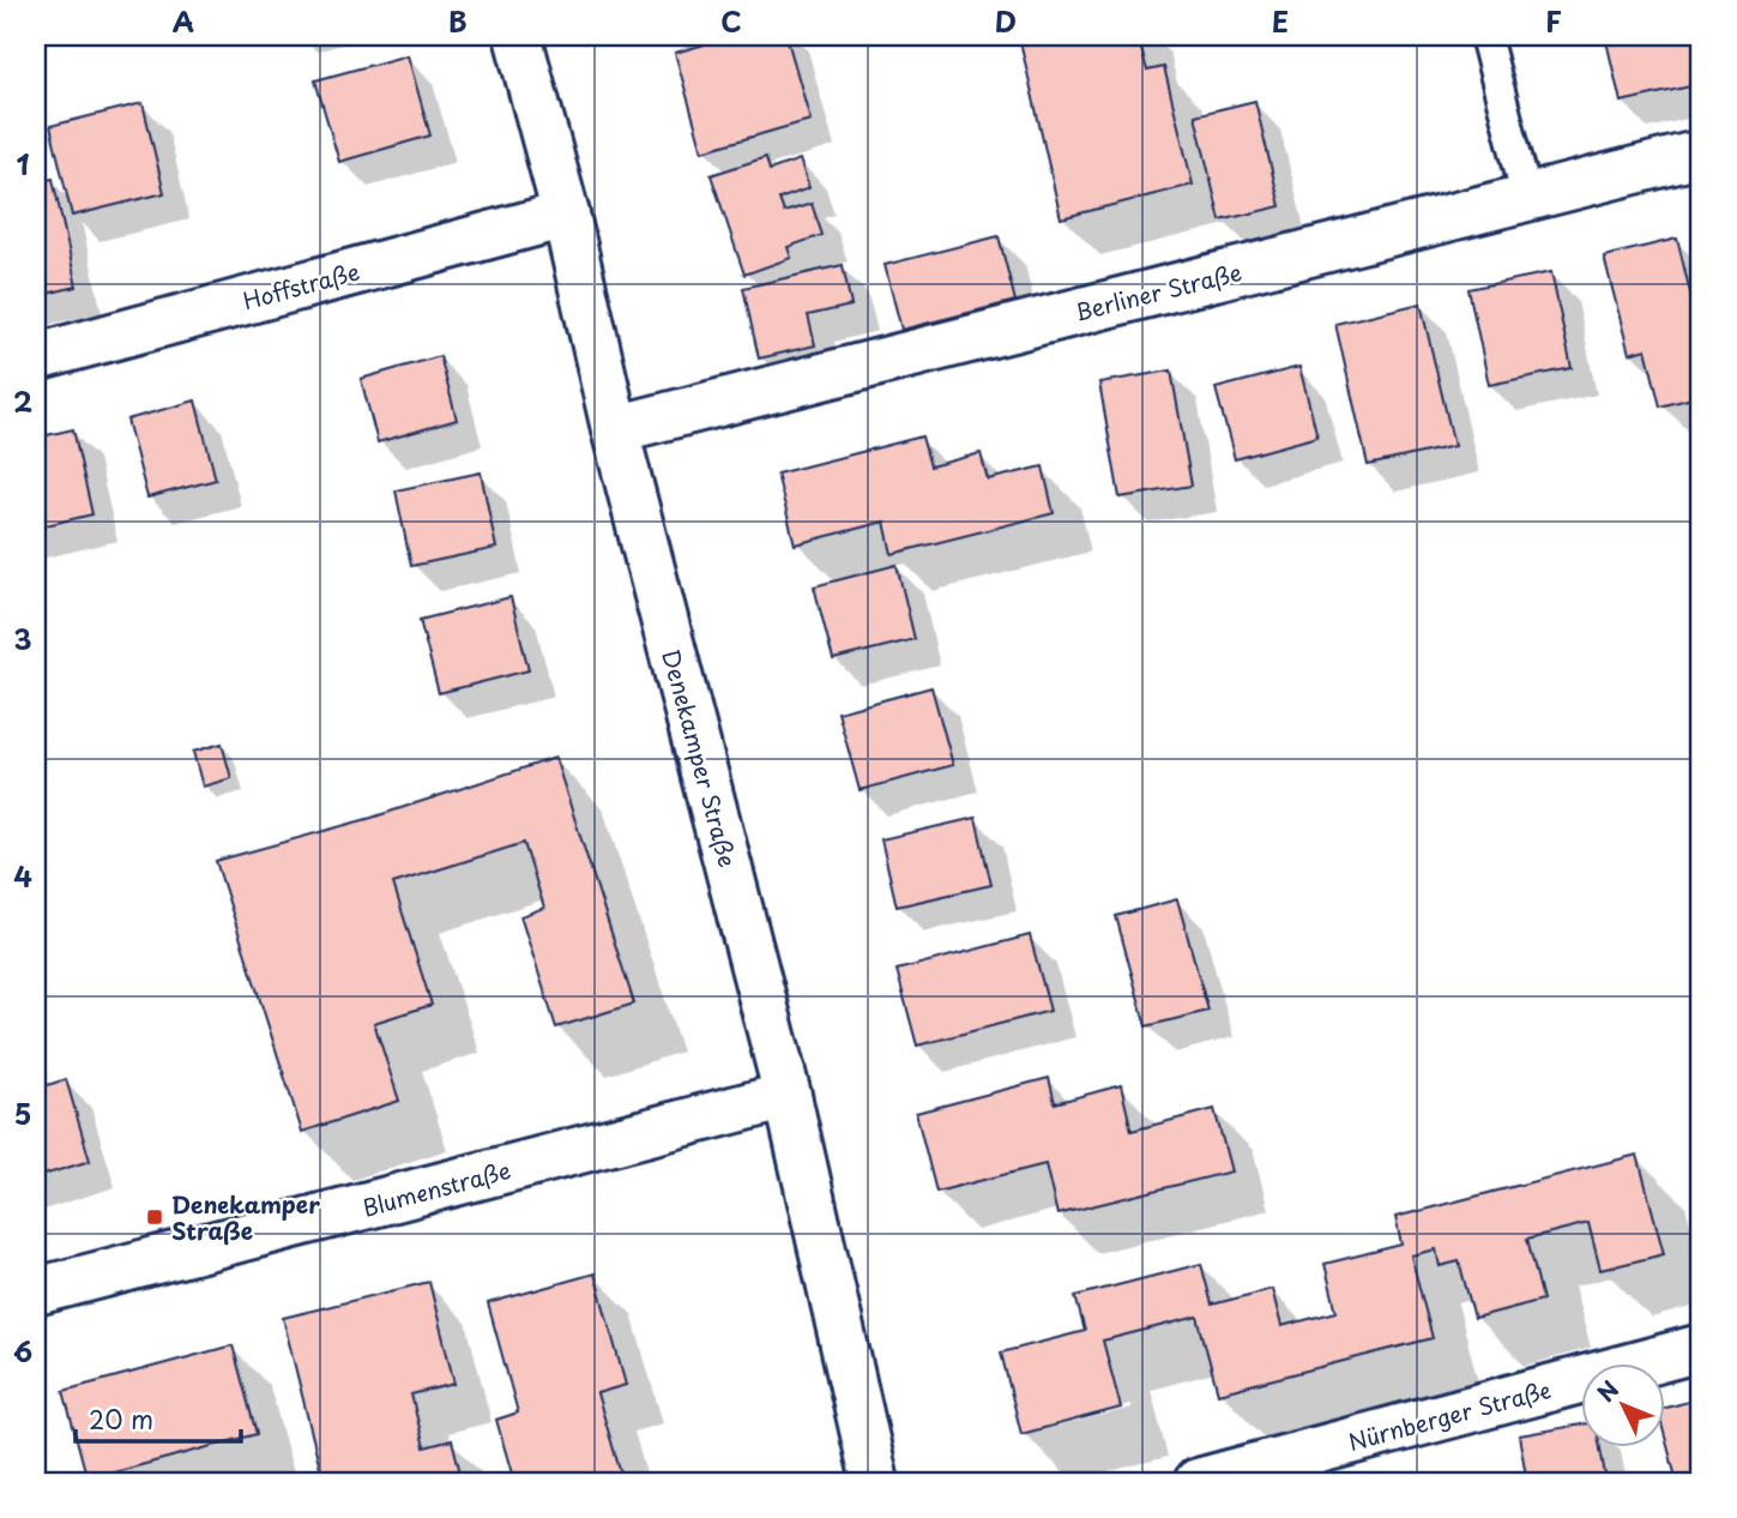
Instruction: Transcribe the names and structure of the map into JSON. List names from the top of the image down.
{
  "streets": {
    "street": [
      "Hoffstraße",
      "Berliner Straße",
      "Denekamper Straße",
      "Blumenstraße",
      "Nürnberger Straße"
    ]
  },
  "crossings": [
    ["Hoffstraße", "Denekamper Straße"],
    ["Berliner Straße", "Denekamper Straße"],
    ["Denekamper Straße", "Blumenstraße"]
  ],
  "places": {
    "transit": ["Denekamper Straße"]
  },
  "scale_bar": "20 m",
  "north": "top left",
  "grid": {
    "columns": [
      "A",
      "B",
      "C",
      "D",
      "E",
      "F"
    ],
    "rows": [
      "1",
      "2",
      "3",
      "4",
      "5",
      "6"
    ]
  }
}
